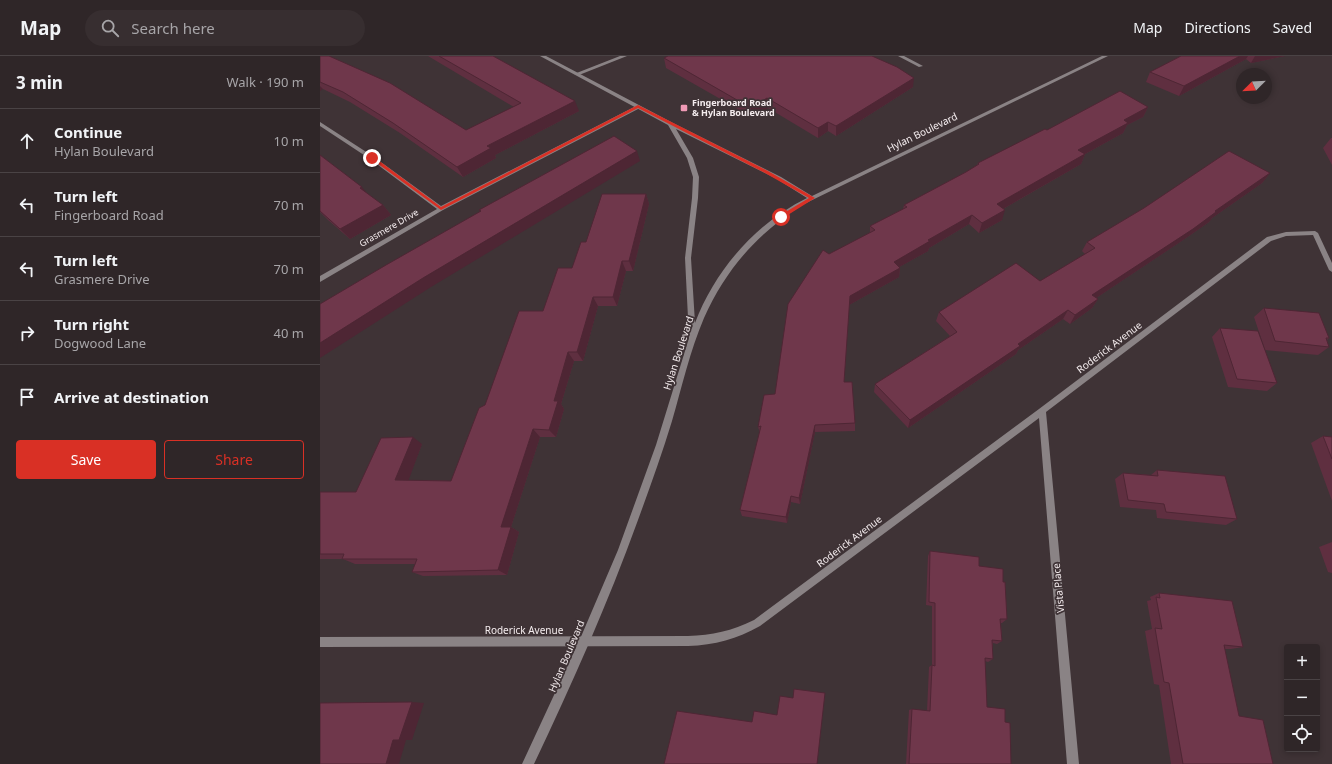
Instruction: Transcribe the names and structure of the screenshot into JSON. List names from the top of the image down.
{
  "streets": {
    "street": [
      "Hylan Boulevard",
      "Grasmere Drive",
      "Roderick Avenue",
      "Vista Place"
    ]
  },
  "crossings": [
    ["Hylan Boulevard", "Roderick Avenue"],
    ["Roderick Avenue", "Vista Place"]
  ],
  "places": {
    "transit": ["Fingerboard Road & Hylan Boulevard"]
  },
  "north": "bottom left",
  "page": {
    "header": "Map",
    "search": "Search here",
    "nav": ["Map", "Directions", "Saved"],
    "heading": ["3 min", "Walk · 190 m"],
    "list": [
      ["Continue", "Hylan Boulevard", "10 m"],
      ["Turn left", "Fingerboard Road", "70 m"],
      ["Turn left", "Grasmere Drive", "70 m"],
      ["Turn right", "Dogwood Lane", "40 m"],
      "Arrive at destination"
    ],
    "buttons": ["Save", "Share"],
    "map_buttons": ["+", "−"]
  }
}
